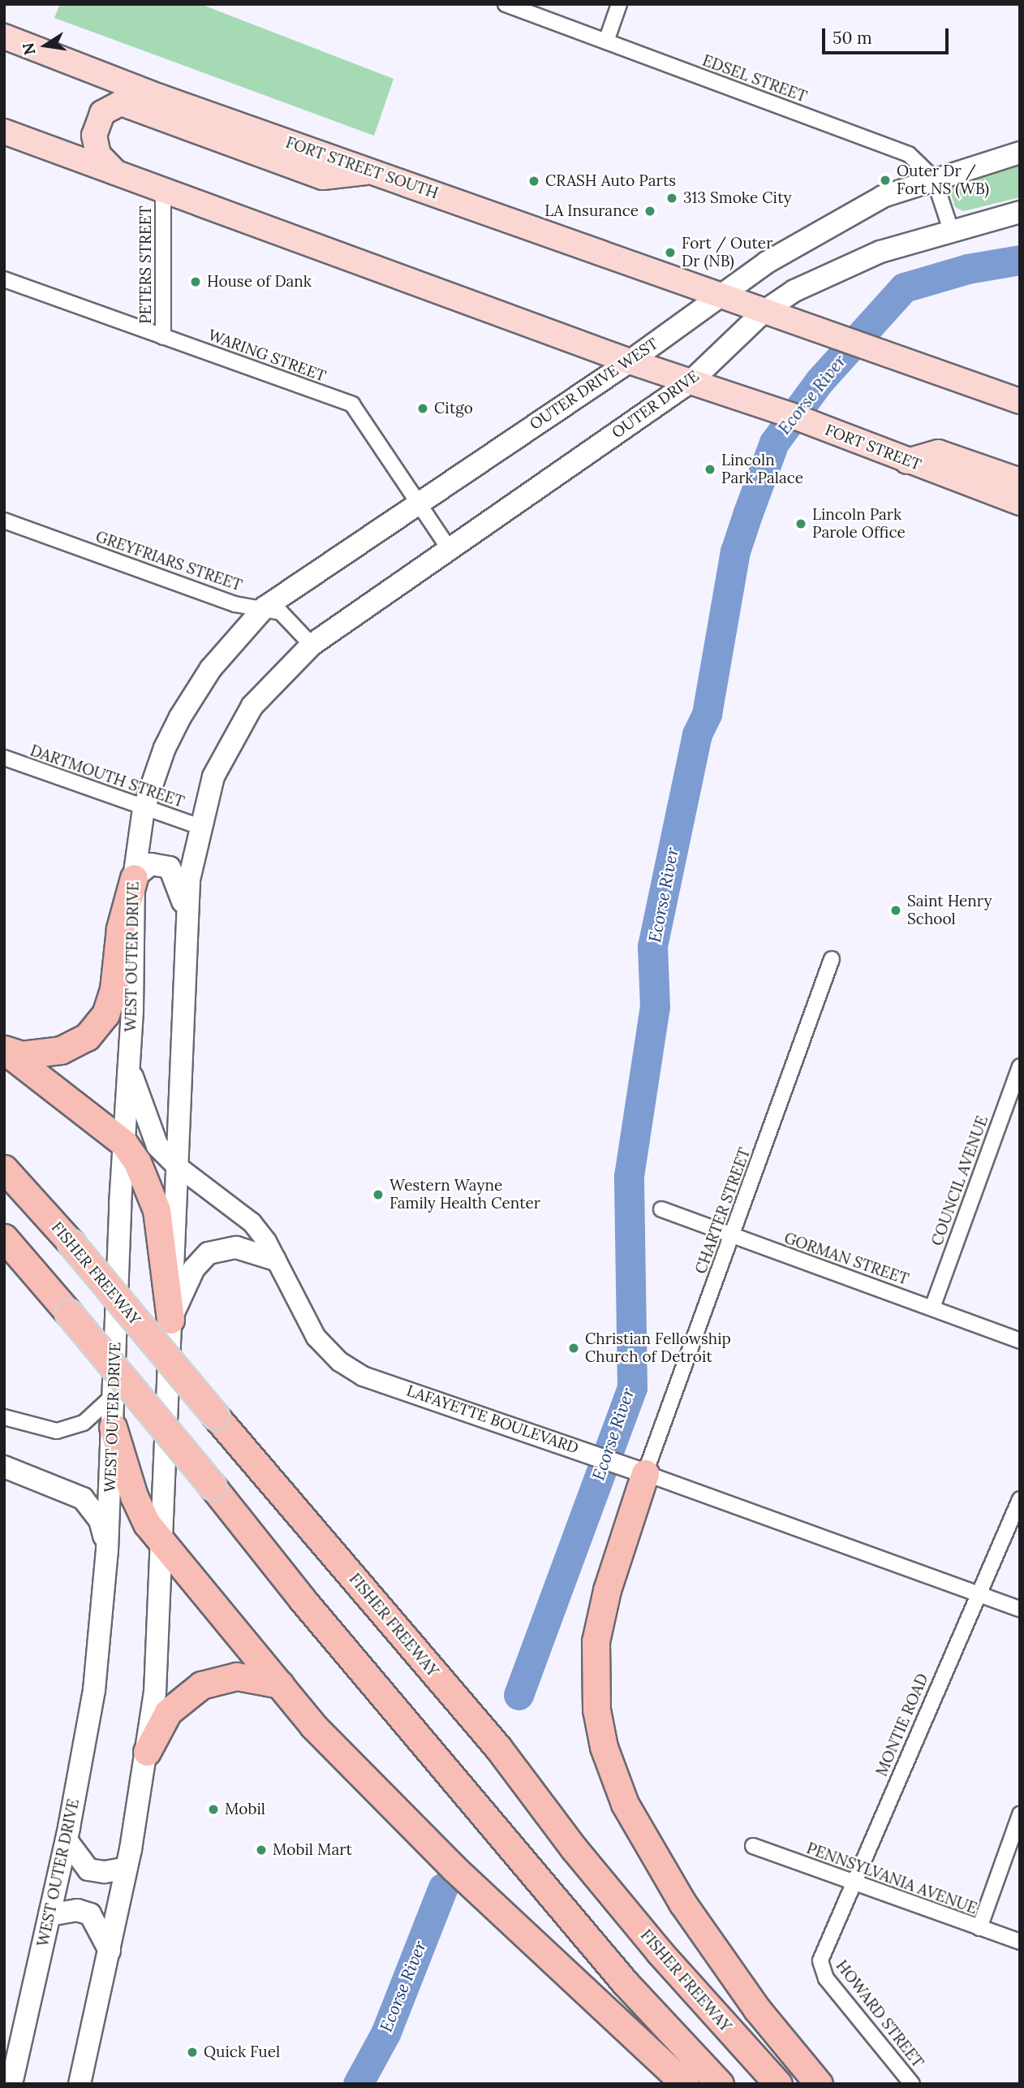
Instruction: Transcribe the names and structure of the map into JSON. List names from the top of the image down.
{
  "streets": {
    "highway": ["FISHER FREEWAY"],
    "main road": [
      "FORT STREET SOUTH",
      "OUTER DRIVE WEST",
      "OUTER DRIVE",
      "FORT STREET",
      "WEST OUTER DRIVE"
    ],
    "street": [
      "EDSEL STREET",
      "PETERS STREET",
      "WARING STREET",
      "GREYFRIARS STREET",
      "DARTMOUTH STREET",
      "COUNCIL AVENUE",
      "CHARTER STREET",
      "GORMAN STREET",
      "LAFAYETTE BOULEVARD",
      "MONTIE ROAD",
      "PENNSYLVANIA AVENUE",
      "HOWARD STREET"
    ]
  },
  "crossings": [
    ["EDSEL STREET", "OUTER DRIVE WEST"],
    ["EDSEL STREET", "OUTER DRIVE"],
    ["FORT STREET SOUTH", "OUTER DRIVE WEST"],
    ["PETERS STREET", "WARING STREET"],
    ["WARING STREET", "OUTER DRIVE WEST"],
    ["WARING STREET", "OUTER DRIVE"],
    ["OUTER DRIVE WEST", "FORT STREET"],
    ["OUTER DRIVE WEST", "GREYFRIARS STREET"],
    ["OUTER DRIVE WEST", "WEST OUTER DRIVE"],
    ["OUTER DRIVE", "FORT STREET"],
    ["OUTER DRIVE", "GREYFRIARS STREET"],
    ["GREYFRIARS STREET", "WEST OUTER DRIVE"],
    ["DARTMOUTH STREET", "WEST OUTER DRIVE"],
    ["COUNCIL AVENUE", "GORMAN STREET"],
    ["CHARTER STREET", "GORMAN STREET"],
    ["CHARTER STREET", "LAFAYETTE BOULEVARD"],
    ["LAFAYETTE BOULEVARD", "MONTIE ROAD"],
    ["MONTIE ROAD", "PENNSYLVANIA AVENUE"],
    ["MONTIE ROAD", "HOWARD STREET"]
  ],
  "water": ["Ecorse River"],
  "places": [
    "Outer Dr / Fort NS (WB)",
    "CRASH Auto Parts",
    "313 Smoke City",
    "LA Insurance",
    "Fort / Outer Dr (NB)",
    "House of Dank",
    "Citgo",
    "Lincoln Park Palace",
    "Lincoln Park Parole Office",
    "Saint Henry School",
    "Western Wayne Family Health Center",
    "Christian Fellowship Church of Detroit",
    "Mobil",
    "Mobil Mart",
    "Quick Fuel"
  ],
  "scale_bar": "50 m",
  "north": "left"
}
